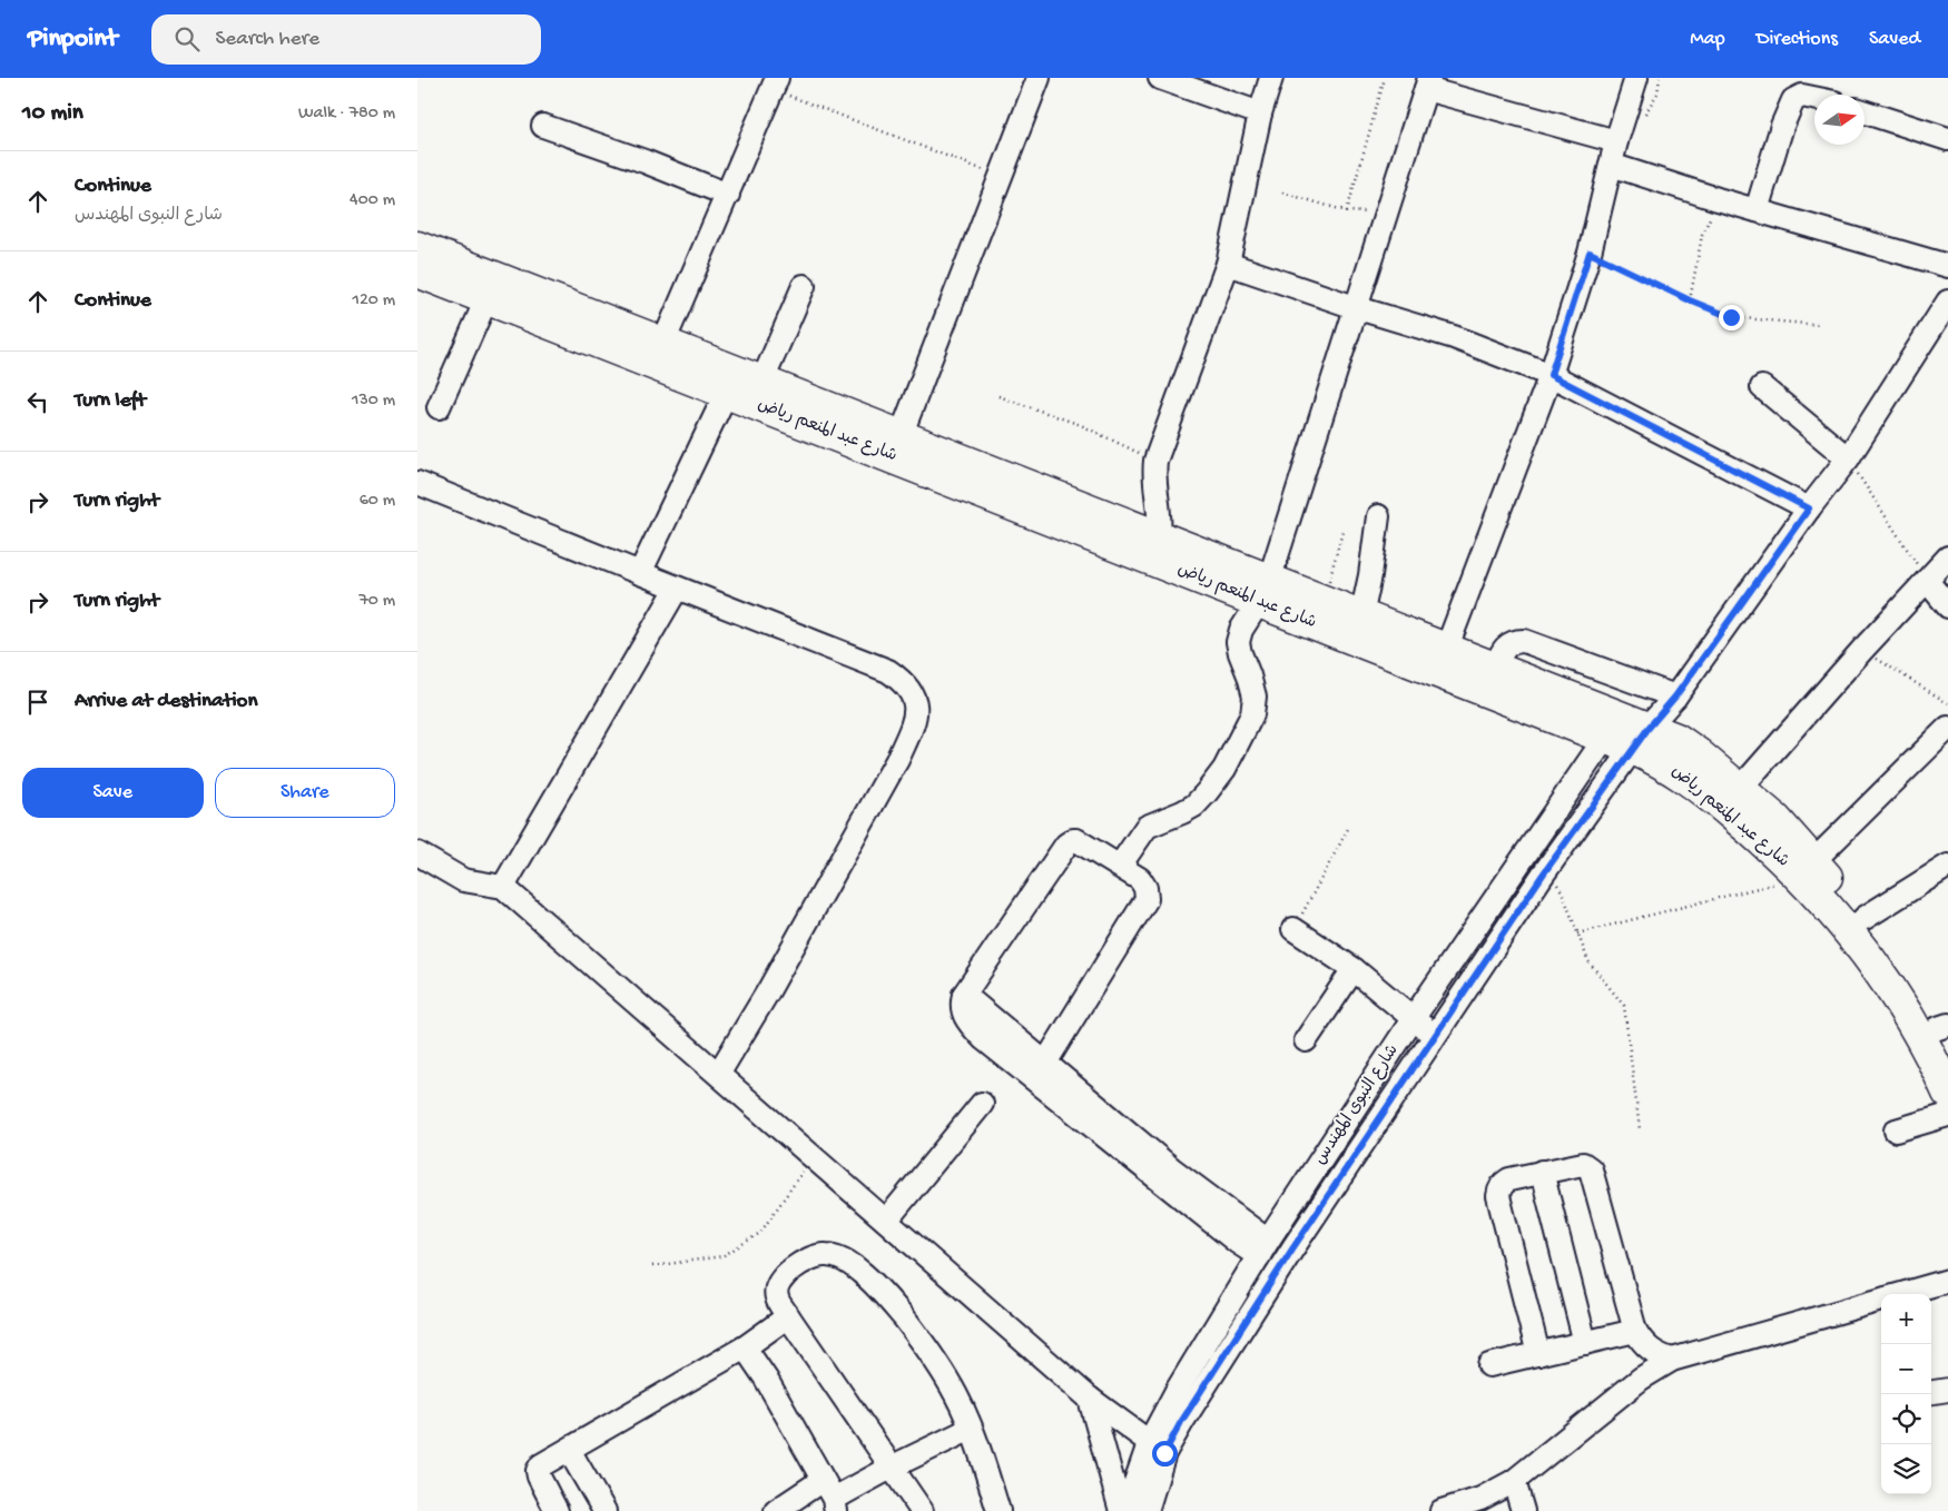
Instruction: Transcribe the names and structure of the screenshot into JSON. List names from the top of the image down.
{
  "streets": {
    "highway": ["شارع عبد المنعم رياض"],
    "street": ["شارع النبوى المهندس"]
  },
  "crossings": [
    ["شارع عبد المنعم رياض", "شارع النبوى المهندس"]
  ],
  "north": "right",
  "page": {
    "header": "Pinpoint",
    "search": "Search here",
    "nav": ["Map", "Directions", "Saved"],
    "heading": ["10 min", "Walk · 780 m"],
    "list": [
      ["Continue", "شارع النبوى المهندس", "400 m"],
      ["Continue", "120 m"],
      ["Turn left", "130 m"],
      ["Turn right", "60 m"],
      ["Turn right", "70 m"],
      "Arrive at destination"
    ],
    "buttons": ["Save", "Share"],
    "map_buttons": ["+", "−"]
  }
}
